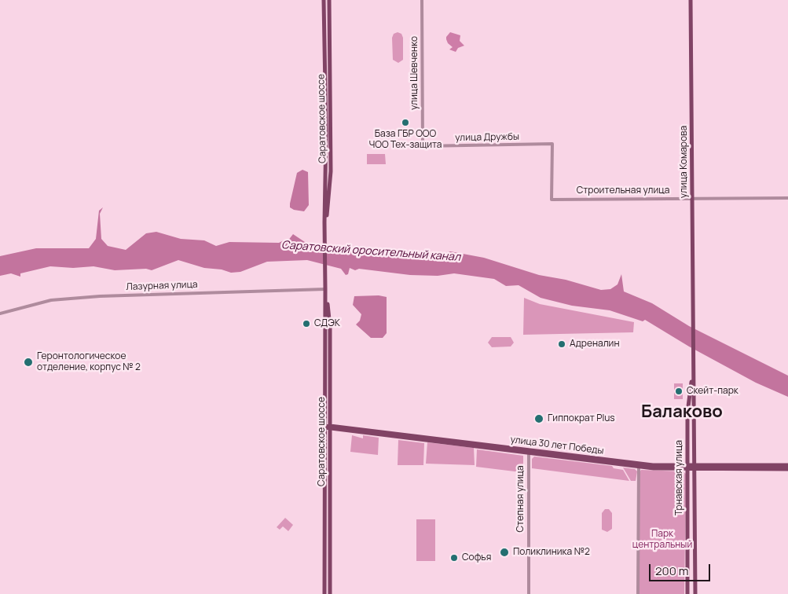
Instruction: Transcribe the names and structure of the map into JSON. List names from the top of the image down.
{
  "streets": {
    "main road": [
      "Саратовское шоссе",
      "улица Комарова",
      "улица 30 лет Победы",
      "Трнавская улица"
    ],
    "street": [
      "улица Шевченко",
      "улица Дружбы",
      "Строительная улица",
      "Лазурная улица",
      "Степная улица"
    ]
  },
  "crossings": [
    ["улица Шевченко", "улица Дружбы"],
    ["Саратовское шоссе", "Лазурная улица"],
    ["Саратовское шоссе", "улица 30 лет Победы"],
    ["улица Дружбы", "Строительная улица"],
    ["улица Комарова", "Строительная улица"],
    ["улица Комарова", "Трнавская улица"],
    ["улица 30 лет Победы", "Трнавская улица"],
    ["улица 30 лет Победы", "Степная улица"]
  ],
  "districts": ["Балаково"],
  "water": ["Саратовский оросительный канал"],
  "parks": ["Парк центральный"],
  "places": [
    "База ГБР ООО ЧОО Тех-защита",
    "СДЭК",
    "Адреналин",
    "Геронтологическое отделение, корпус № 2",
    "Скейт-парк",
    "Гиппократ Plus",
    "Поликлиника №2",
    "Софья"
  ],
  "scale_bar": "200 m"
}
